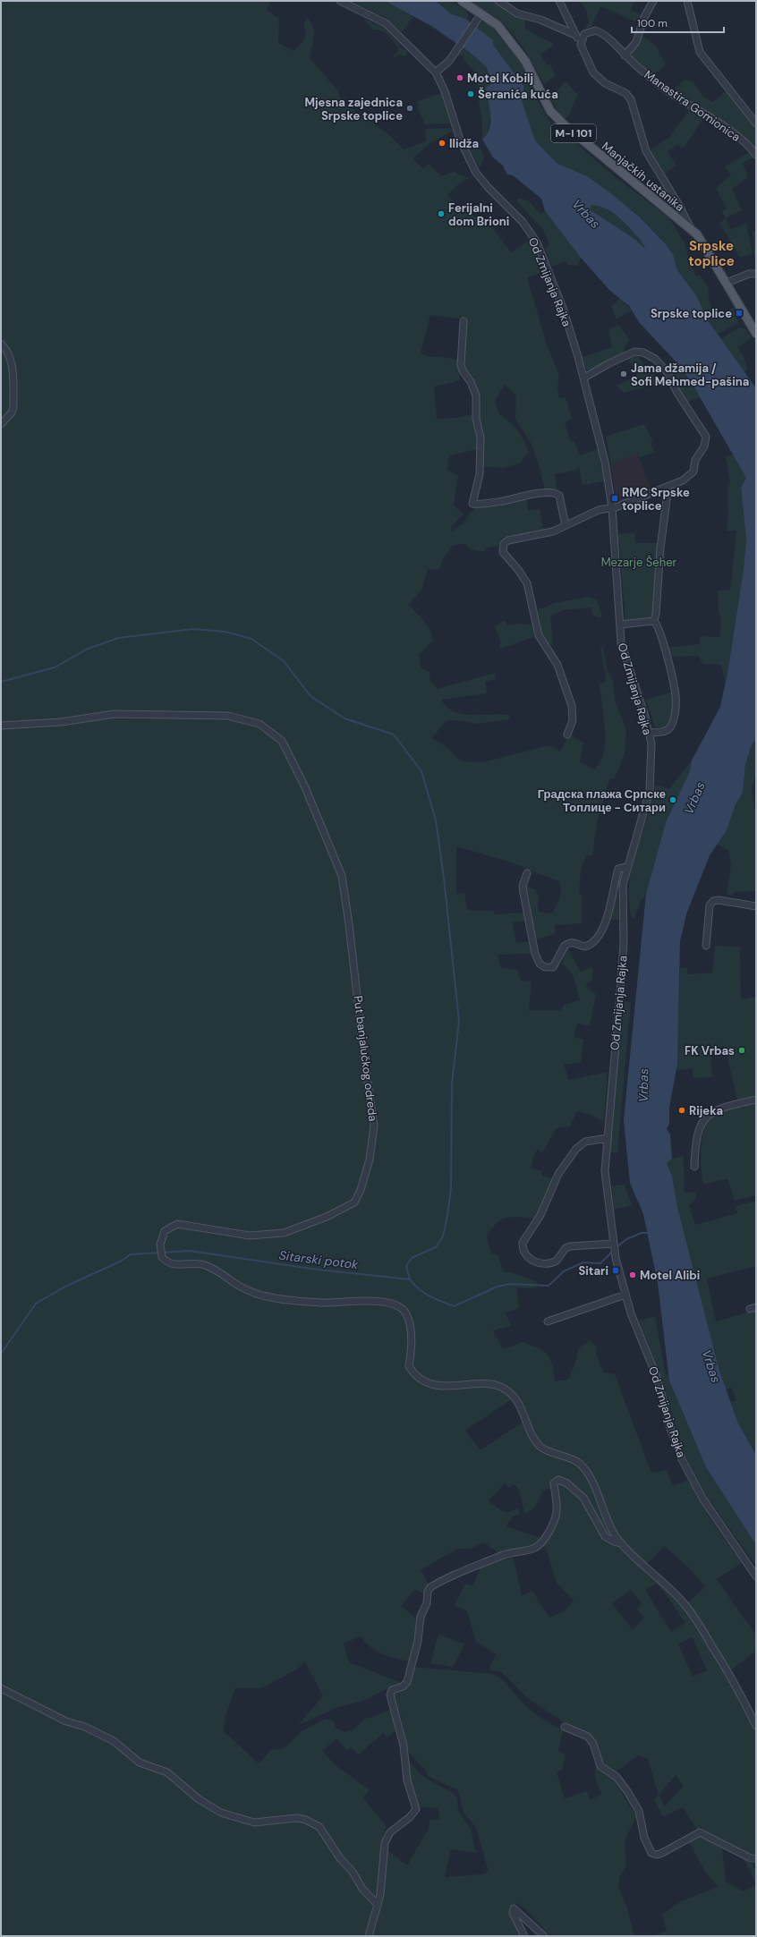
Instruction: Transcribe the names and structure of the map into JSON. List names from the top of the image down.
{
  "streets": {
    "main road": ["M-I 101", "Manjačkih ustanika"],
    "street": ["Manastira Gomionica", "Od Zmijanja Rajka", "Put banjalučkog odreda"]
  },
  "districts": ["Srpske toplice"],
  "water": ["Vrbas", "Sitarski potok"],
  "parks": ["Mezarje Šeher"],
  "places": {
    "other": [
      "Motel Kobilj",
      "Šeranića kuća",
      "Mjesna zajednica Srpske toplice",
      "Ilidža",
      "Ferijalni dom Brioni",
      "Jama džamija / Sofi Mehmed-pašina",
      "Градска плажа Српске Топлице - Ситари",
      "FK Vrbas",
      "Rijeka",
      "Motel Alibi"
    ],
    "transit": ["Srpske toplice", "RMC Srpske toplice", "Sitari"]
  },
  "scale_bar": "100 m"
}
